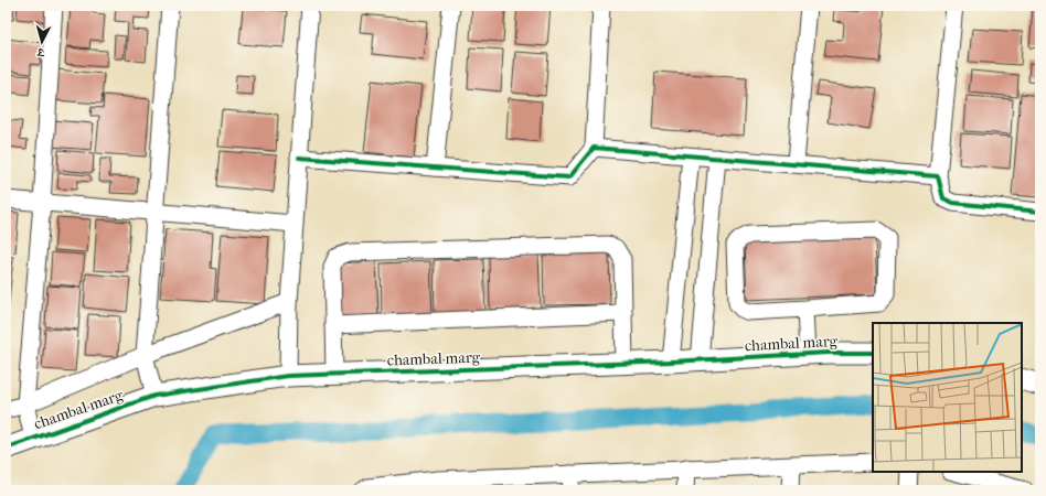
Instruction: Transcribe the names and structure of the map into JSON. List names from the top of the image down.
{
  "streets": {
    "street": ["chambal marg"]
  },
  "north": "bottom"
}
